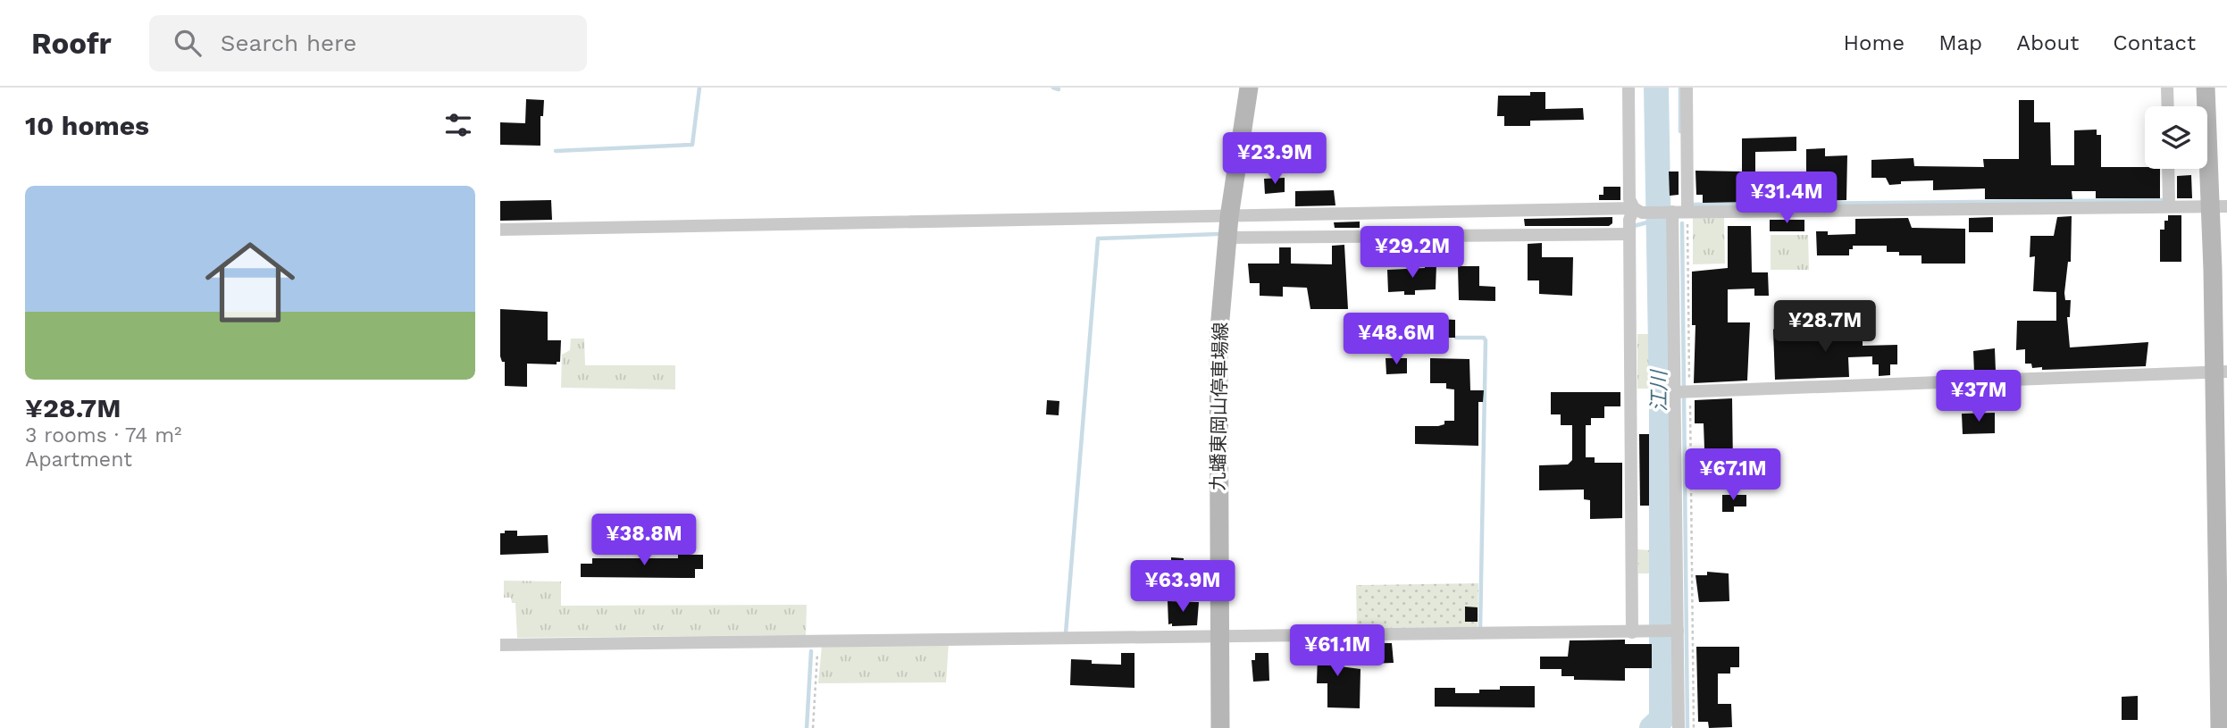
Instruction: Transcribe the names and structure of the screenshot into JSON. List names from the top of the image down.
{
  "streets": {
    "main road": ["九蟠東岡山停車場線"]
  },
  "water": ["江川"],
  "page": {
    "header": "Roofr",
    "search": "Search here",
    "nav": [
      "Home",
      "Map",
      "About",
      "Contact"
    ],
    "heading": "10 homes",
    "price": [
      "¥23.9M",
      "¥31.4M",
      "¥29.2M",
      "¥28.7M",
      "¥48.6M",
      "¥37M",
      "¥67.1M",
      "¥38.8M",
      "¥63.9M",
      "¥61.1M"
    ],
    "list": [
      {
        "name": "¥28.7M",
        "note": "3 rooms · 74 m² · Apartment"
      }
    ]
  }
}
